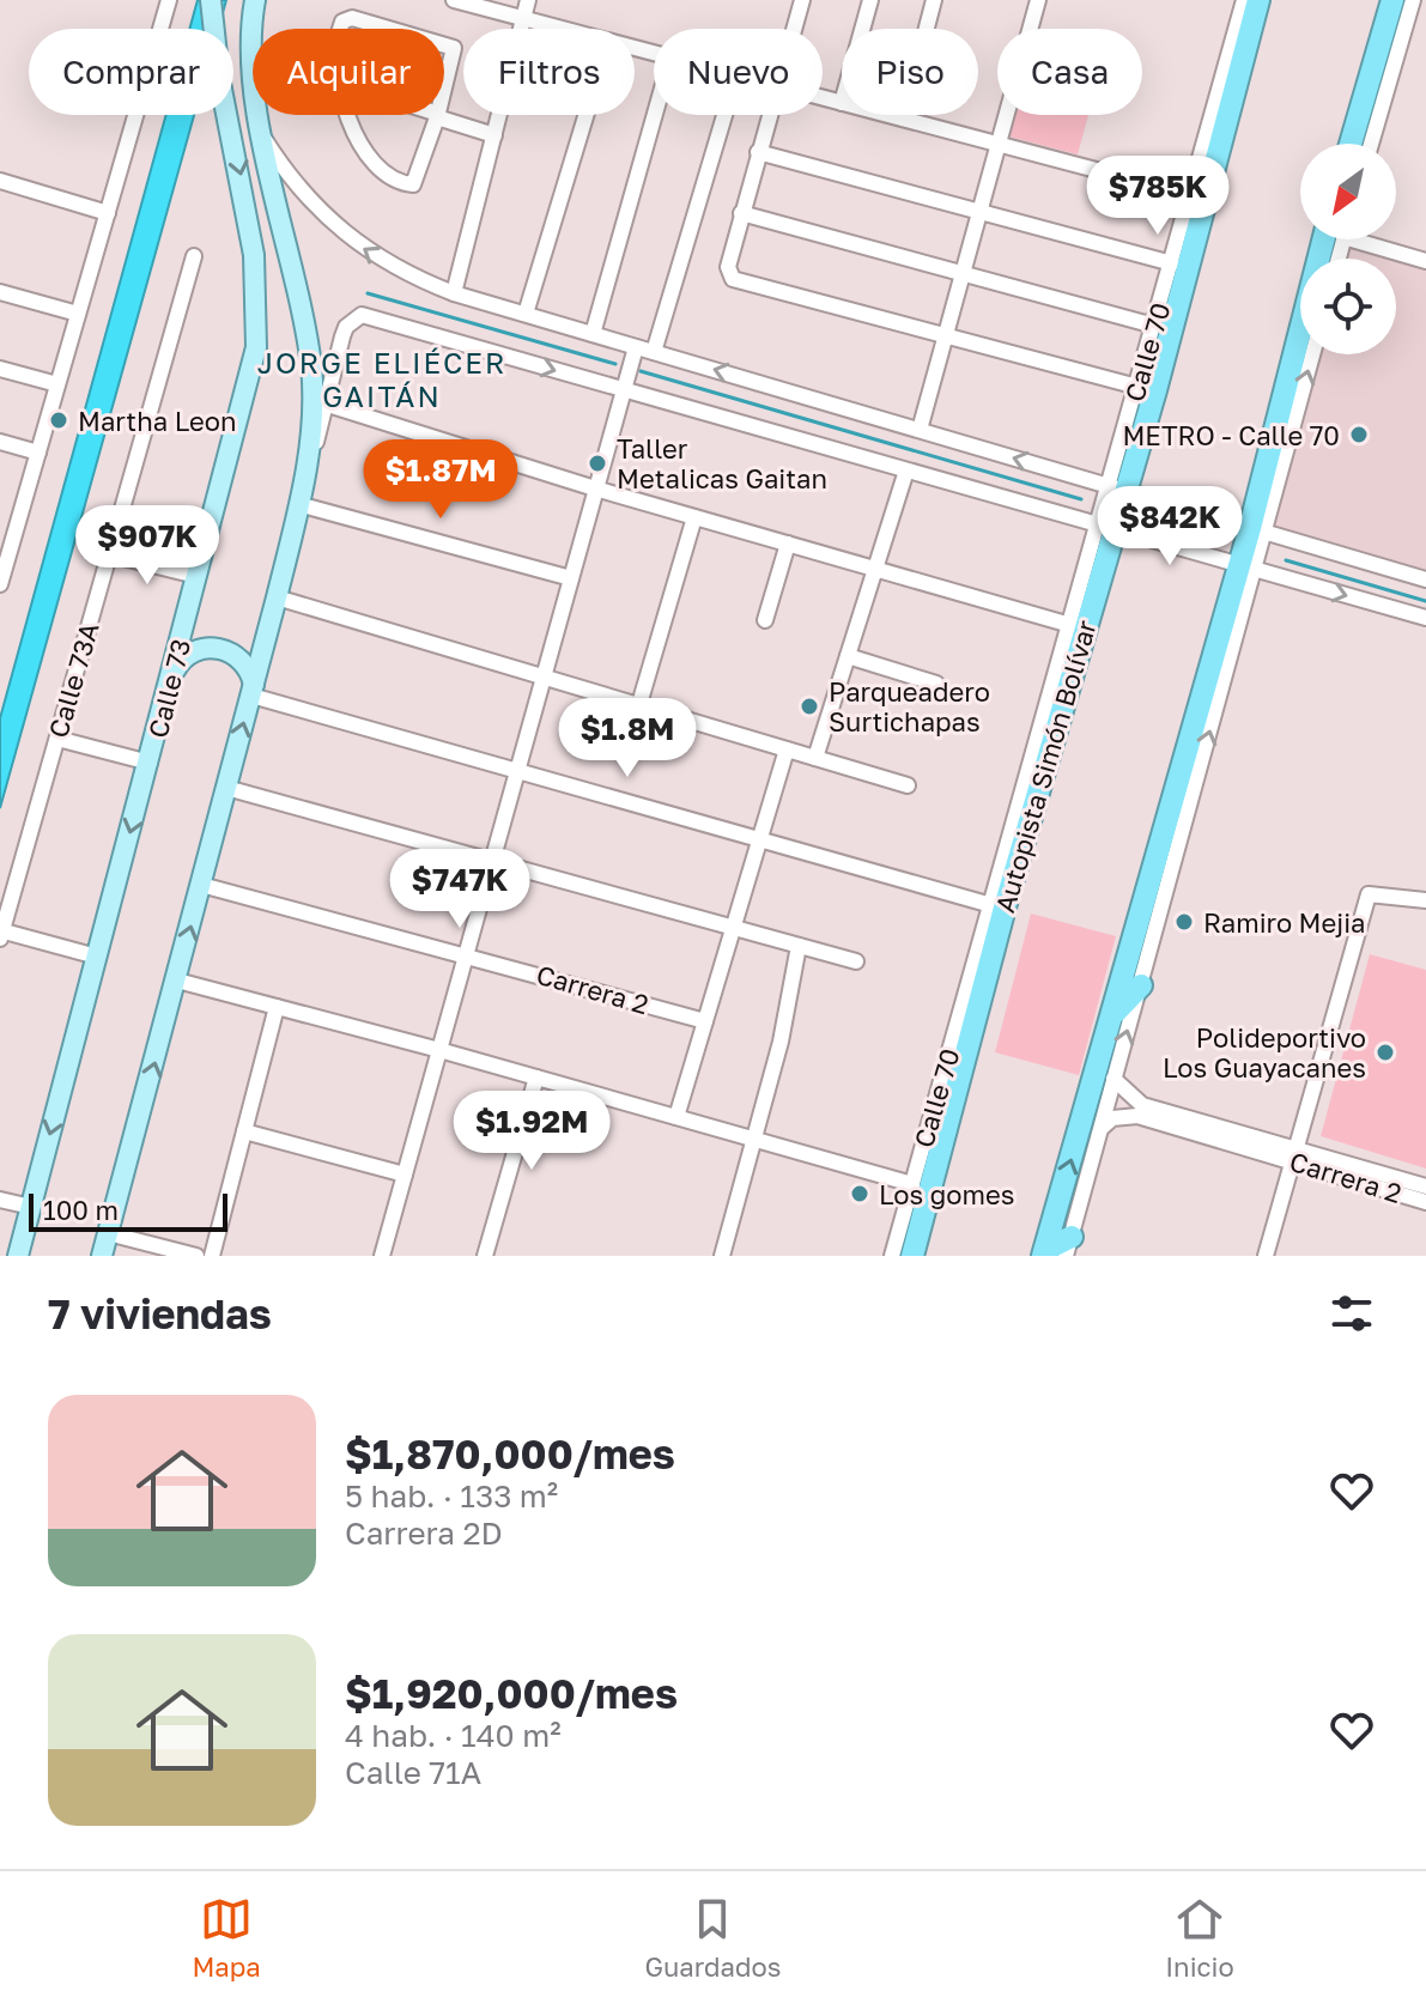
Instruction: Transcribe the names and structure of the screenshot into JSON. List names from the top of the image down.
{
  "streets": {
    "highway": ["Autopista Simón Bolívar"],
    "main road": ["Calle 73"],
    "street": ["Calle 70", "Calle 73A", "Carrera 2"]
  },
  "crossings": [
    ["Calle 70", "Autopista Simón Bolívar"]
  ],
  "districts": ["JORGE ELIÉCER GAITÁN"],
  "places": [
    "Martha Leon",
    "METRO - Calle 70",
    "Taller Metalicas Gaitan",
    "Parqueadero Surtichapas",
    "Ramiro Mejia",
    "Polideportivo Los Guayacanes",
    "Los gomes"
  ],
  "scale_bar": "100 m",
  "north": "bottom left",
  "page": {
    "chip": [
      "Comprar",
      "Alquilar",
      "Filtros",
      "Nuevo",
      "Piso",
      "Casa"
    ],
    "price": [
      "$785K",
      "$1.87M",
      "$842K",
      "$907K",
      "$1.8M",
      "$747K",
      "$1.92M"
    ],
    "scale": "100 m",
    "heading": "7 viviendas",
    "list": [
      {
        "name": "$1,870,000/mes",
        "note": "5 hab. · 133 m² · Carrera 2D"
      },
      {
        "name": "$1,920,000/mes",
        "note": "4 hab. · 140 m² · Calle 71A"
      }
    ],
    "tabs": ["Mapa", "Guardados", "Inicio"]
  }
}
